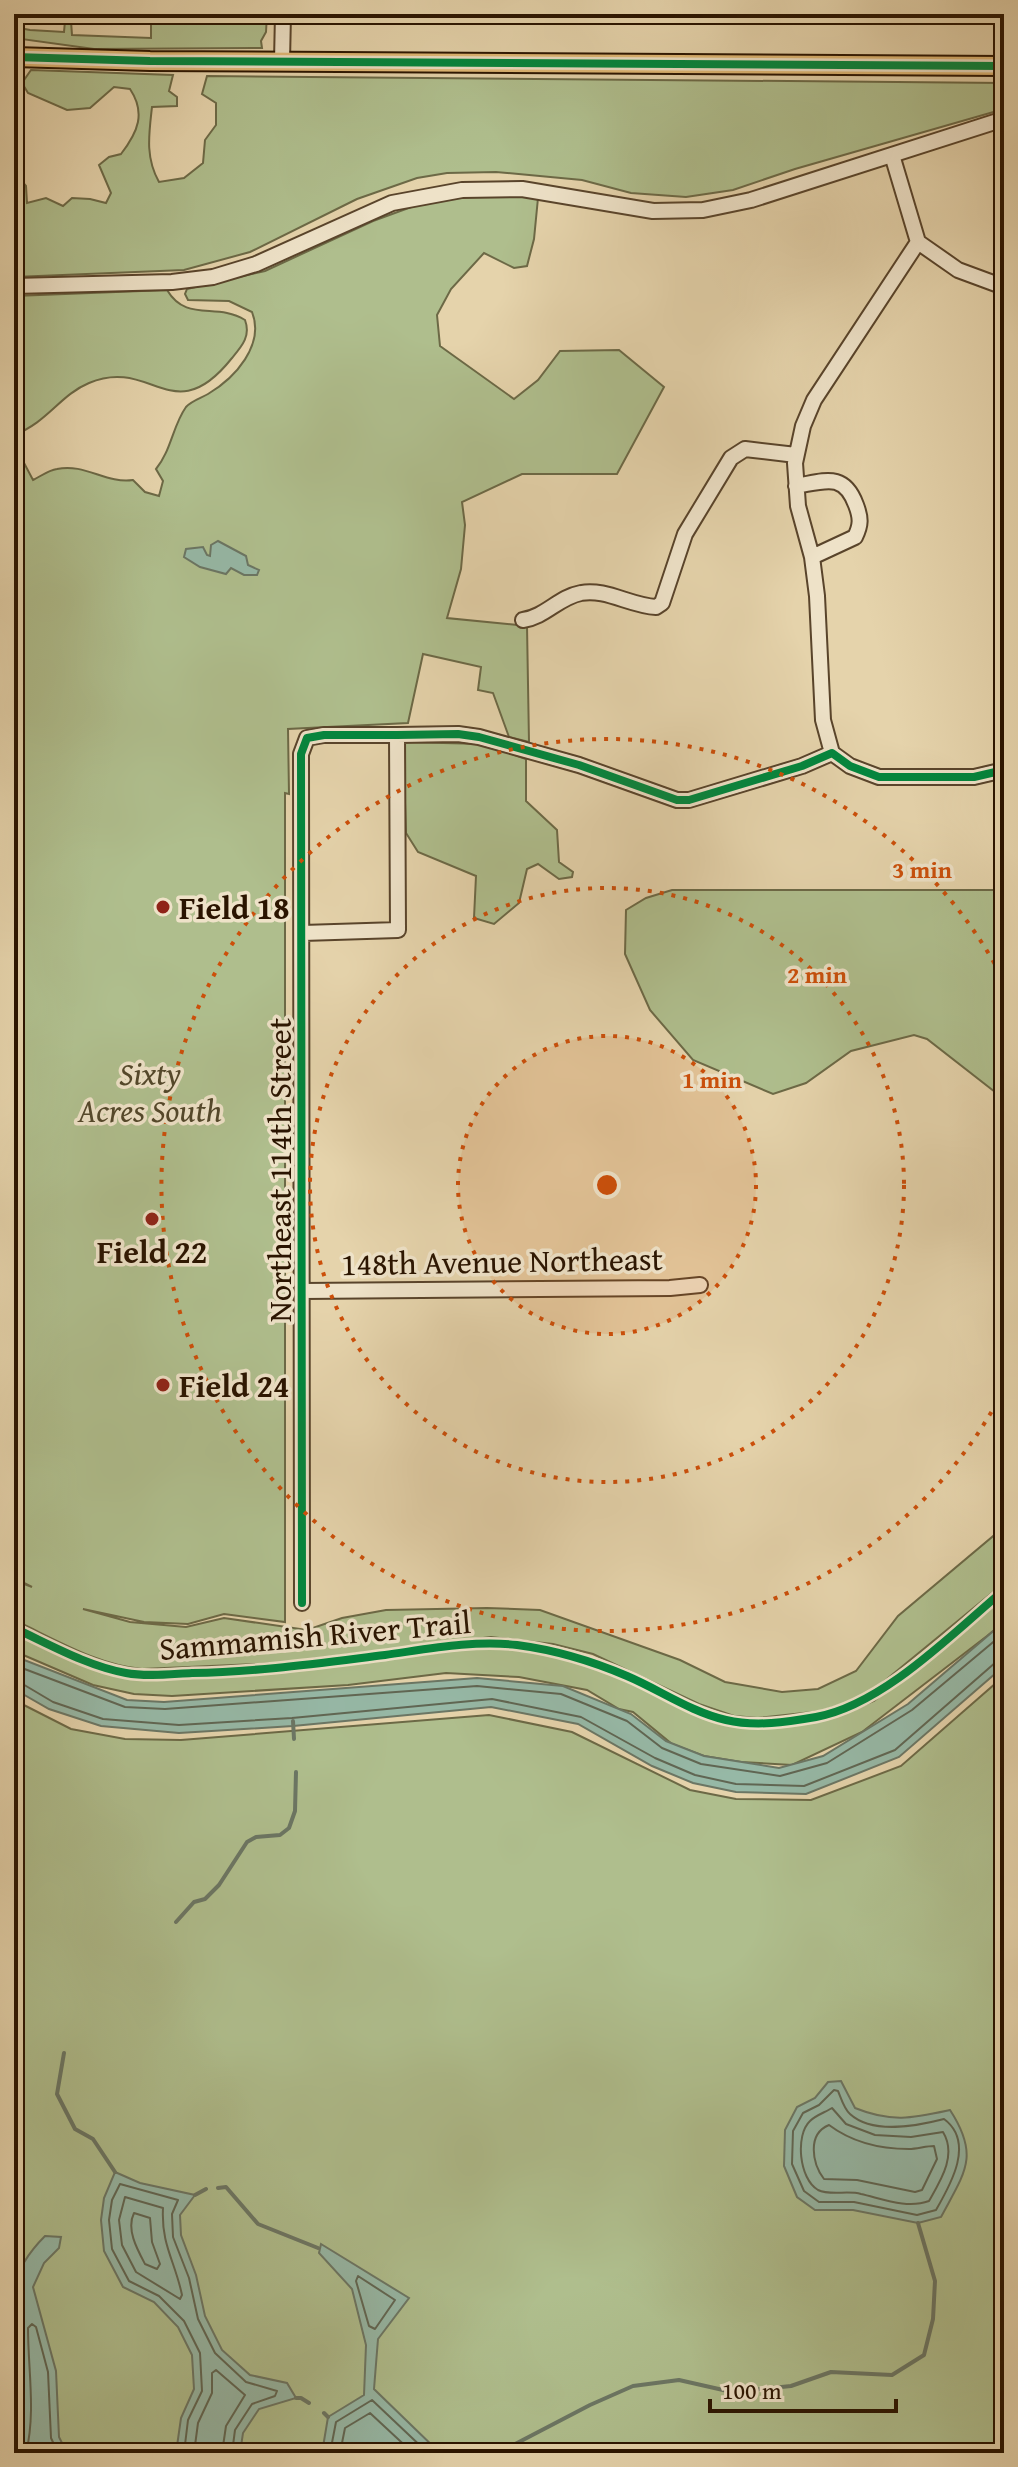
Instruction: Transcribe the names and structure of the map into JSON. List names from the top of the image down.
{
  "streets": {
    "street": ["Northeast 114th Street", "148th Avenue Northeast"],
    "cycle path": ["Sammamish River Trail"]
  },
  "crossings": [
    ["Northeast 114th Street", "148th Avenue Northeast"]
  ],
  "parks": ["Sixty Acres South"],
  "places": ["Field 18", "Field 22", "Field 24"],
  "scale_bar": "100 m",
  "rings": ["3 min", "2 min", "1 min"]
}
